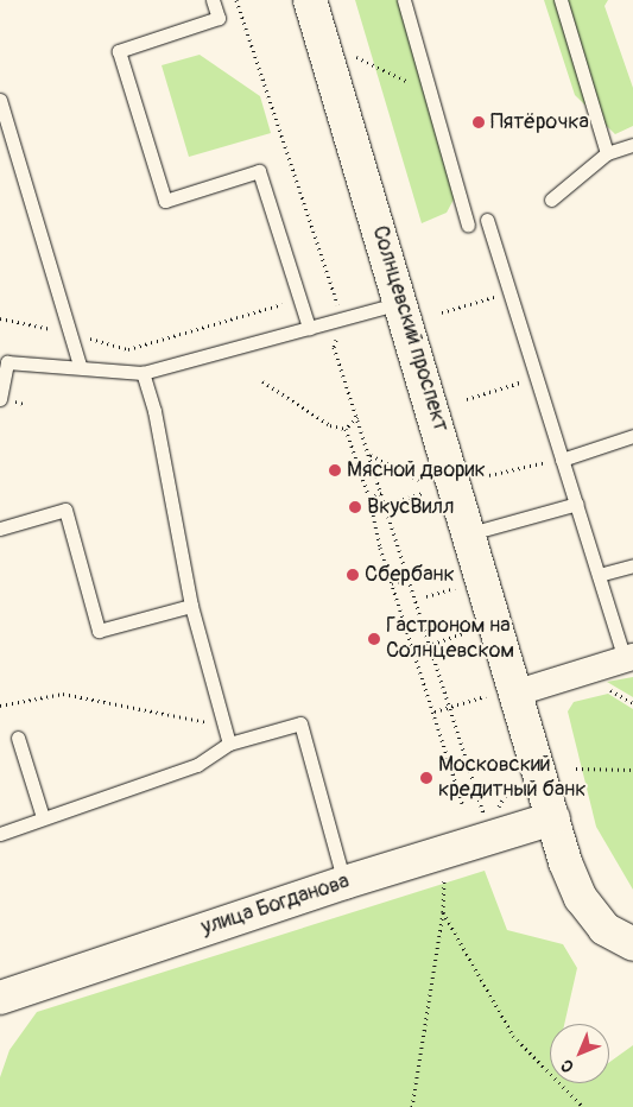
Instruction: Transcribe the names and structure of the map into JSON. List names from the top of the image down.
{
  "streets": {
    "street": ["Солнцевский проспект", "улица Богданова"]
  },
  "places": [
    "Пятёрочка",
    "Мясной дворик",
    "ВкусВилл",
    "Сбербанк",
    "Гастроном на Солнцевском",
    "Московский кредитный банк"
  ],
  "north": "bottom left"
}
